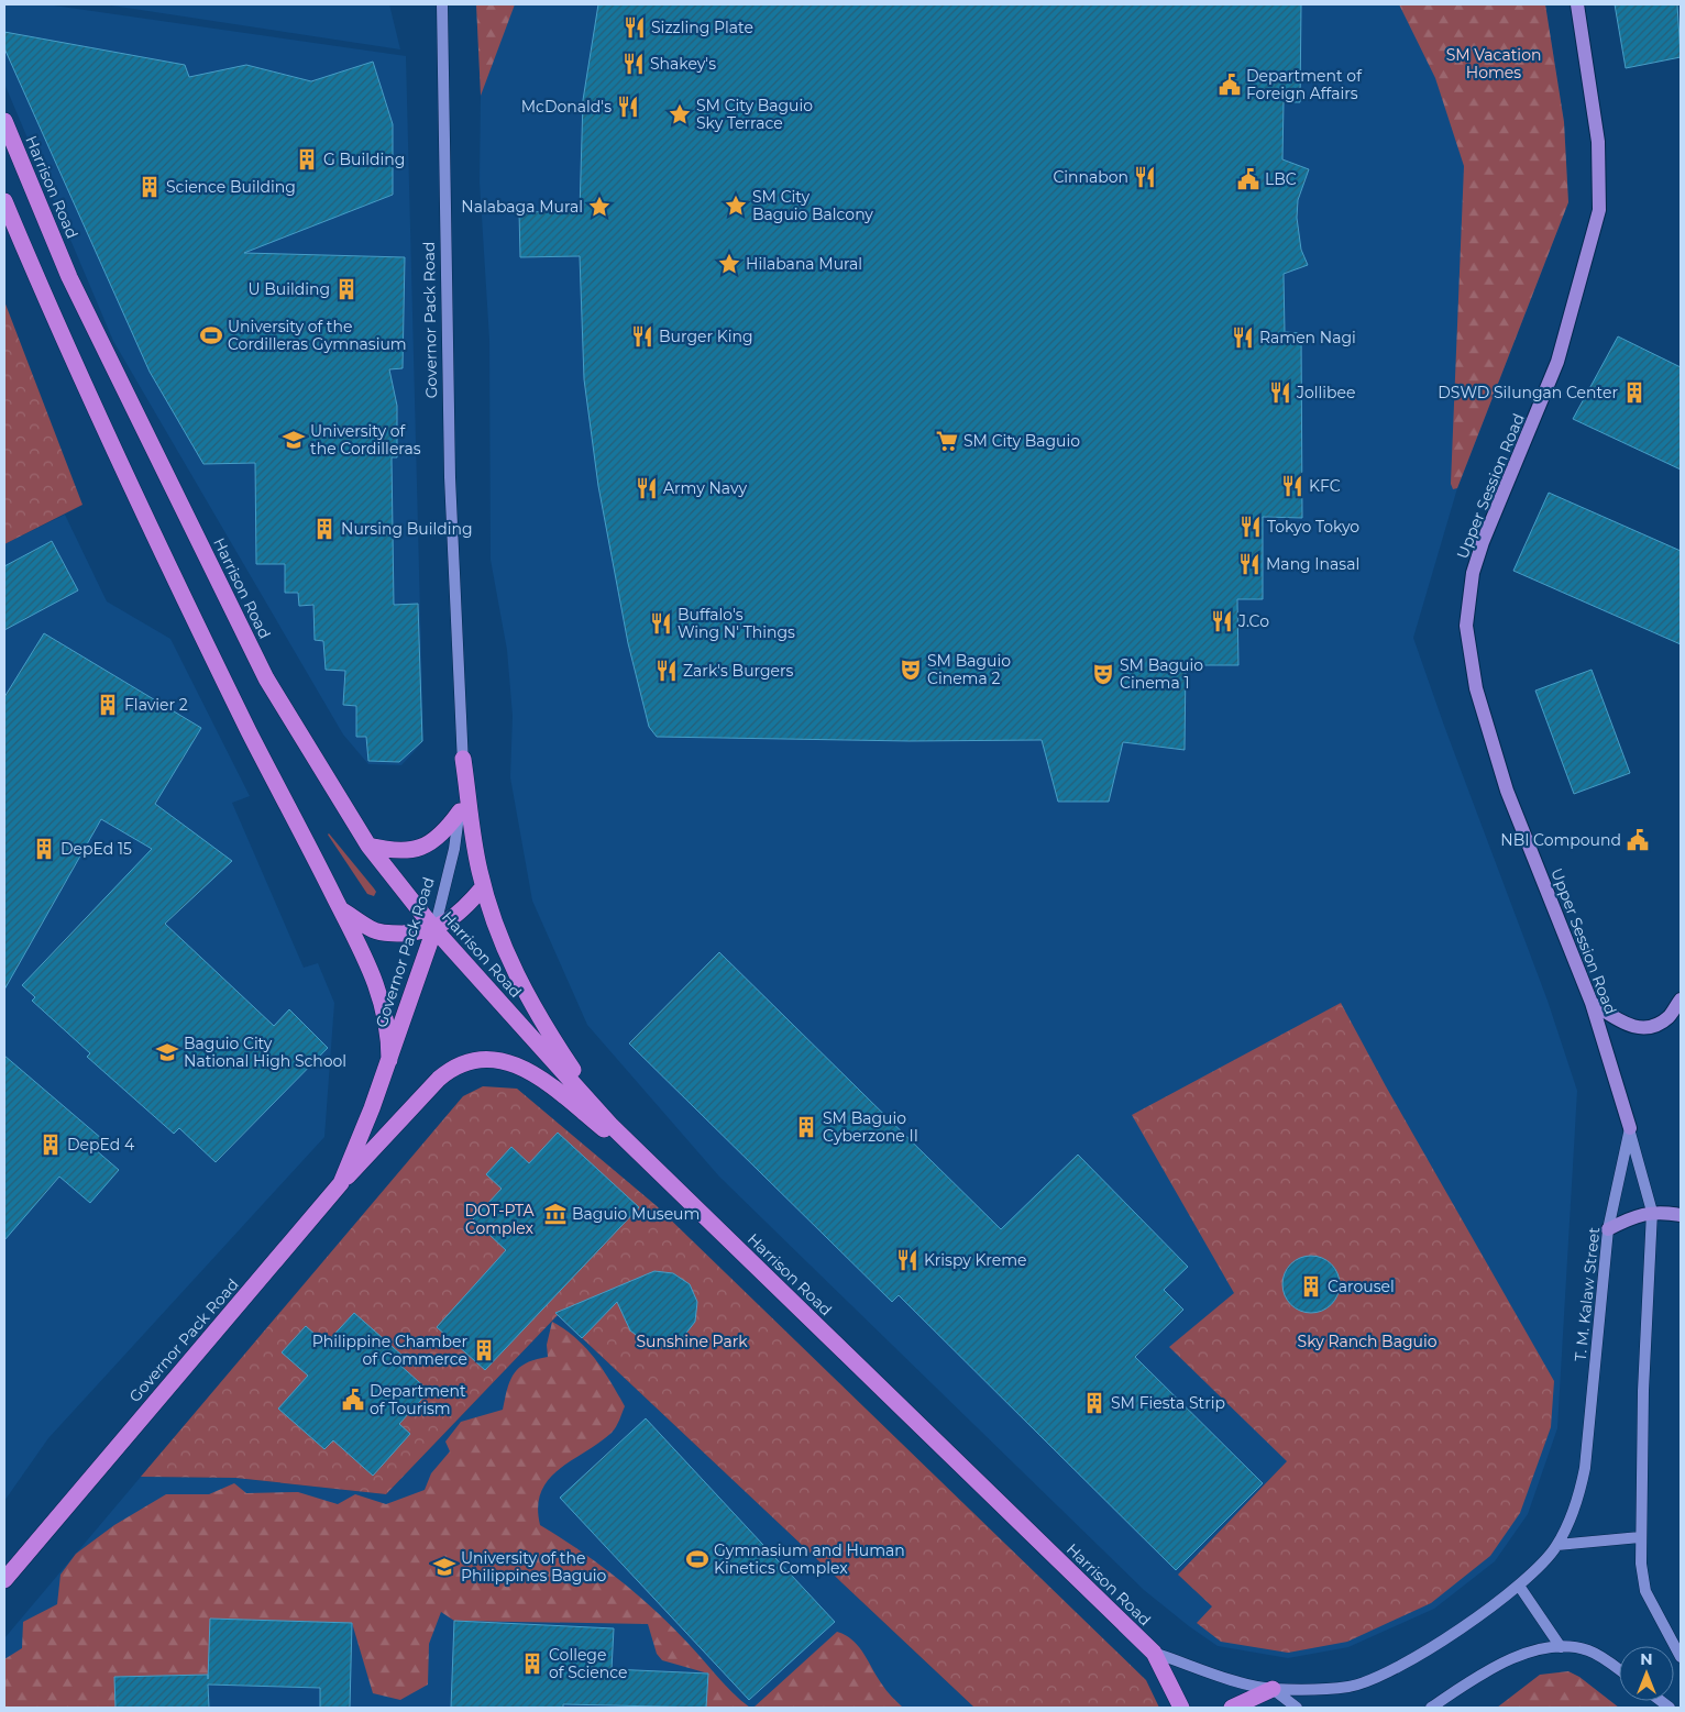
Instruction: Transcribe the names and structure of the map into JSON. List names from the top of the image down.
{
  "streets": {
    "highway": ["Harrison Road", "Governor Pack Road"],
    "main road": ["Upper Session Road", "T. M. Kalaw Street"]
  },
  "crossings": [
    ["Harrison Road", "Governor Pack Road"],
    ["Harrison Road", "T. M. Kalaw Street"],
    ["Upper Session Road", "T. M. Kalaw Street"]
  ],
  "parks": [
    "SM Vacation Homes",
    "DOT-PTA Complex",
    "Sunshine Park",
    "Sky Ranch Baguio"
  ],
  "places": {
    "restaurant": [
      "Sizzling Plate",
      "Shakey's",
      "McDonald's",
      "Cinnabon",
      "Burger King",
      "Ramen Nagi",
      "Jollibee",
      "KFC",
      "Army Navy",
      "Tokyo Tokyo",
      "Mang Inasal",
      "J.Co",
      "Buffalo's Wing N' Things",
      "Zark's Burgers",
      "Krispy Kreme"
    ],
    "public building": [
      "Department of Foreign Affairs",
      "LBC",
      "NBI Compound",
      "Department of Tourism"
    ],
    "place": [
      "SM City Baguio Sky Terrace",
      "SM City Baguio Balcony",
      "Nalabaga Mural",
      "Hilabana Mural"
    ],
    "building": [
      "G Building",
      "Science Building",
      "U Building",
      "DSWD Silungan Center",
      "Nursing Building",
      "Flavier 2",
      "DepEd 15",
      "SM Baguio Cyberzone II",
      "DepEd 4",
      "Carousel",
      "Philippine Chamber of Commerce",
      "SM Fiesta Strip",
      "College of Science"
    ],
    "sports": ["University of the Cordilleras Gymnasium", "Gymnasium and Human Kinetics Complex"],
    "school or university": ["University of the Cordilleras", "Baguio City National High School", "University of the Philippines Baguio"],
    "supermarket": ["SM City Baguio"],
    "theatre": ["SM Baguio Cinema 2", "SM Baguio Cinema 1"],
    "museum": ["Baguio Museum"]
  },
  "north": "top"
}
